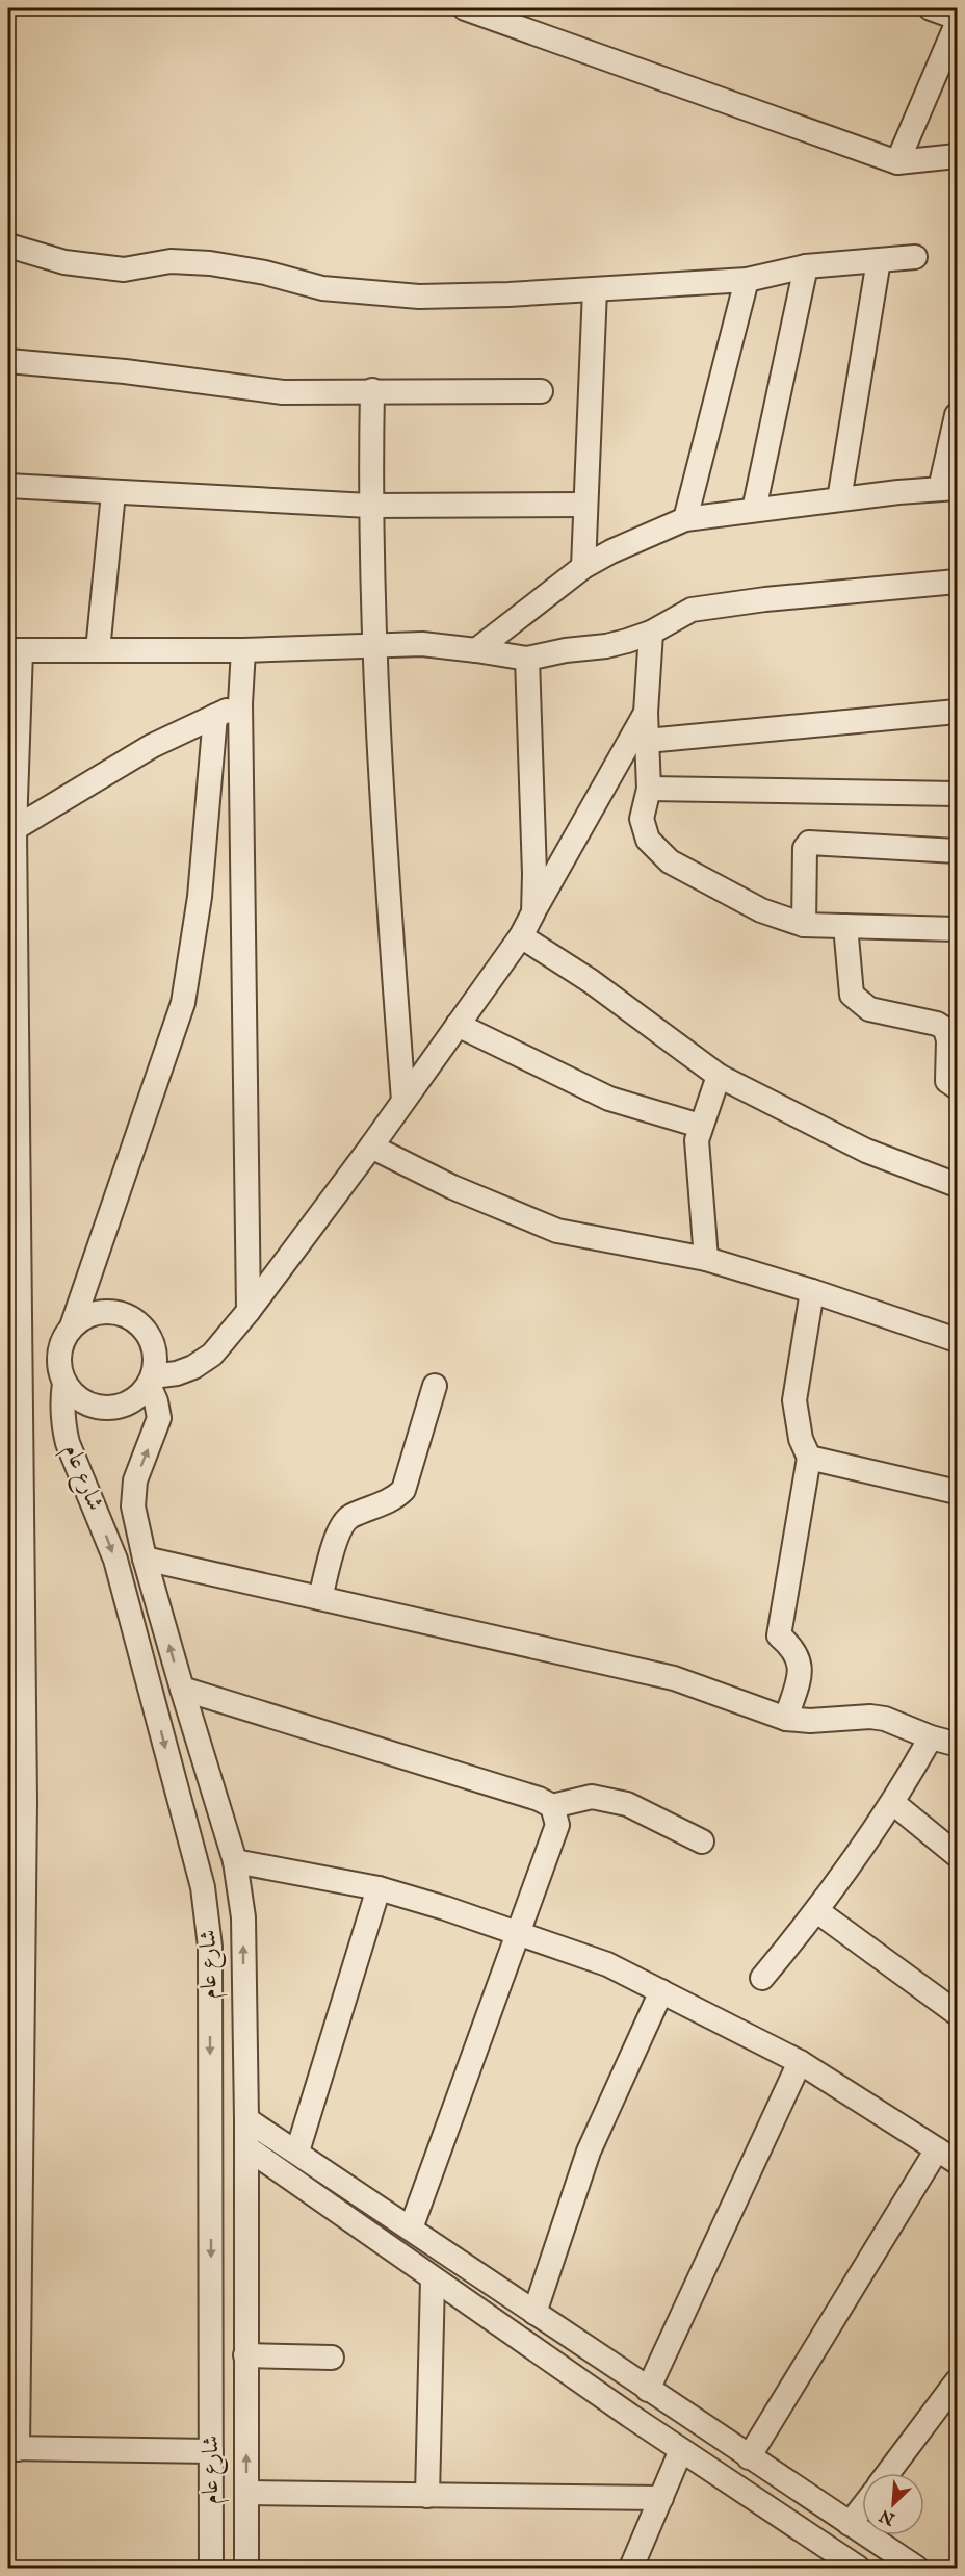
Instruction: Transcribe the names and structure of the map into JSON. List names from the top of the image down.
{
  "streets": {
    "street": ["شارع عام"]
  },
  "north": "bottom left"
}
